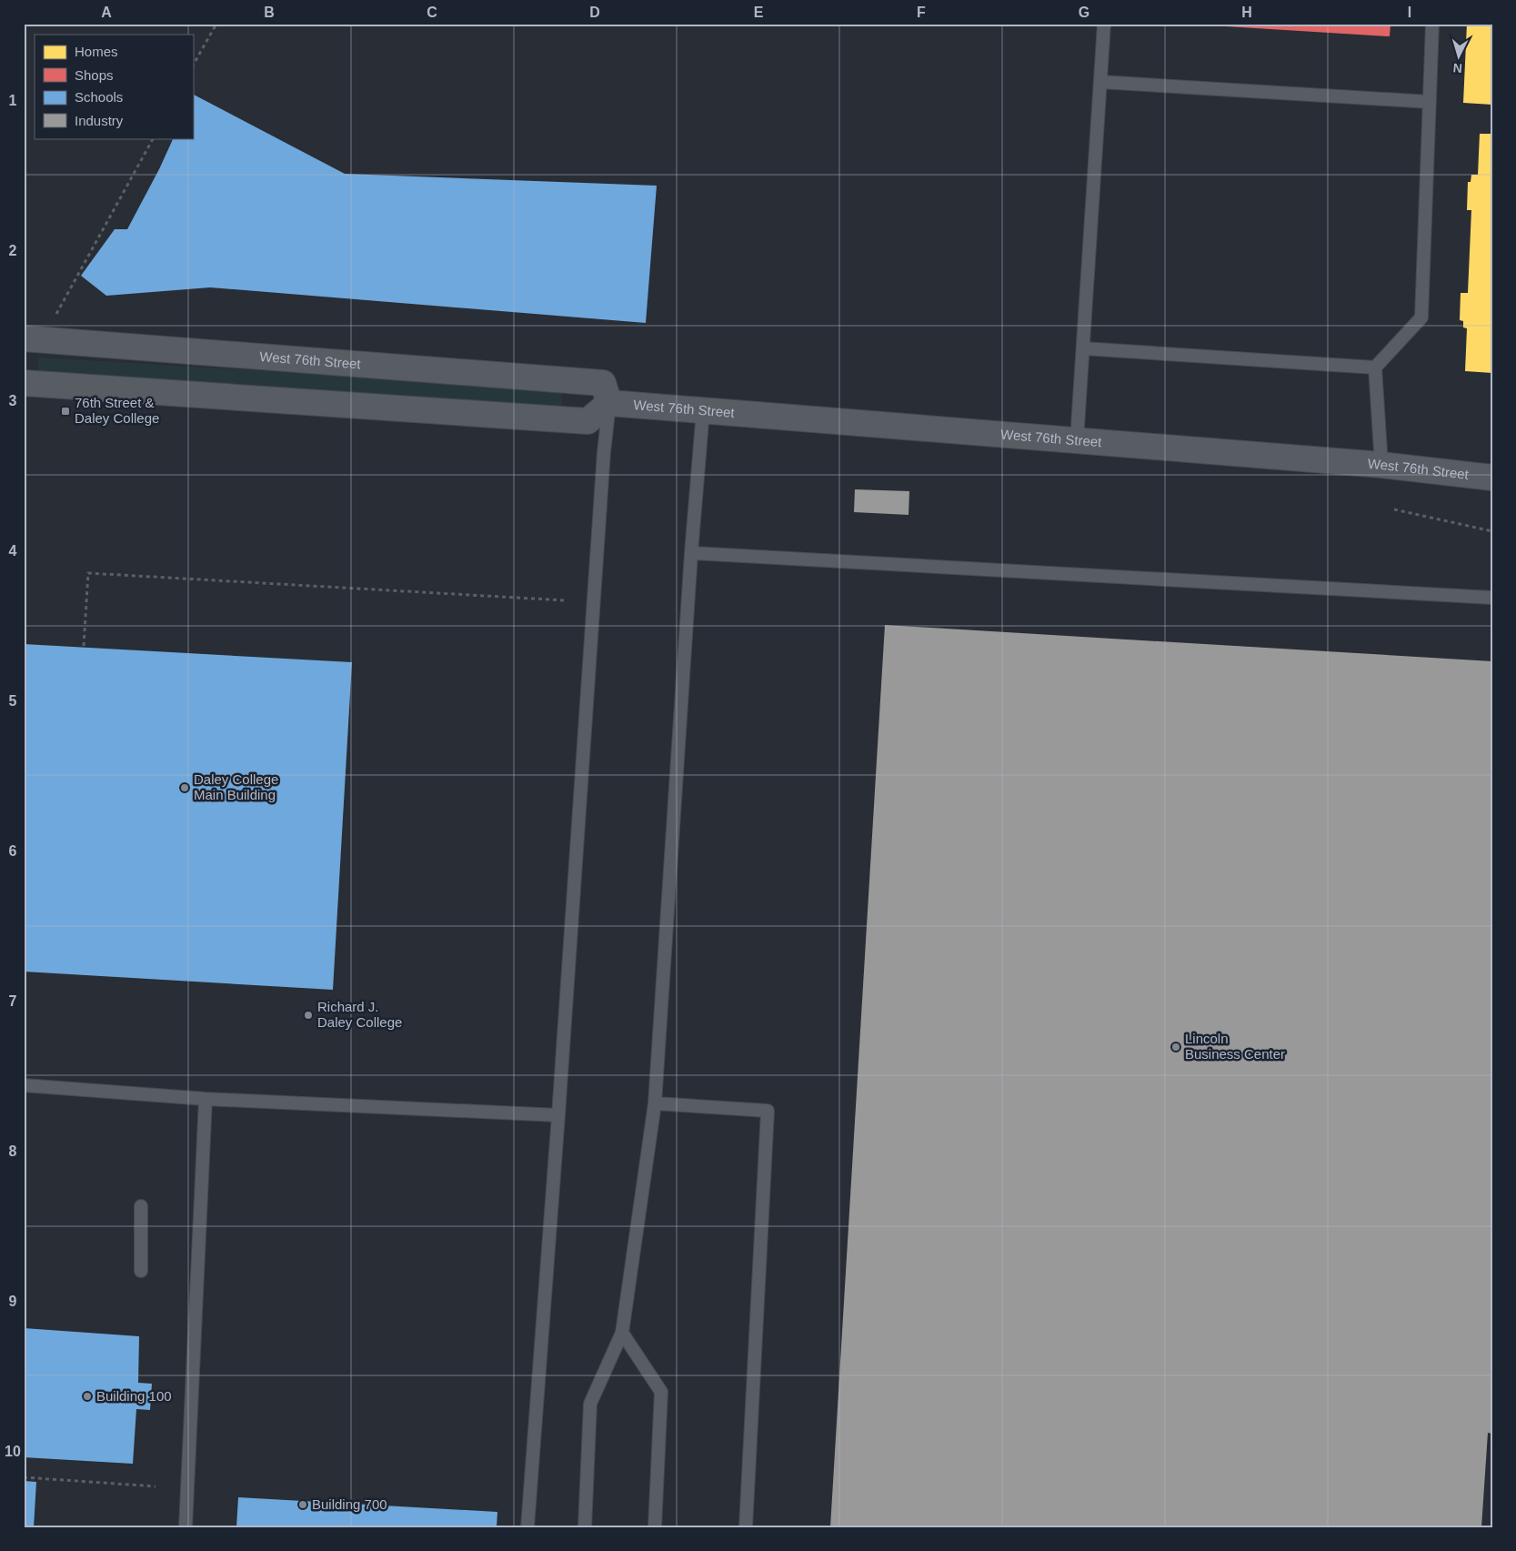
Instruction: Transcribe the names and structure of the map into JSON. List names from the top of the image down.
{
  "streets": {
    "street": ["West 76th Street"]
  },
  "places": {
    "transit": ["76th Street & Daley College"],
    "other": [
      "Daley College Main Building",
      "Richard J. Daley College",
      "Lincoln Business Center",
      "Building 100",
      "Building 700"
    ]
  },
  "legend": [
    "Homes",
    "Shops",
    "Schools",
    "Industry"
  ],
  "north": "bottom",
  "grid": {
    "columns": [
      "A",
      "B",
      "C",
      "D",
      "E",
      "F",
      "G",
      "H",
      "I"
    ],
    "rows": [
      "1",
      "2",
      "3",
      "4",
      "5",
      "6",
      "7",
      "8",
      "9",
      "10"
    ]
  }
}
